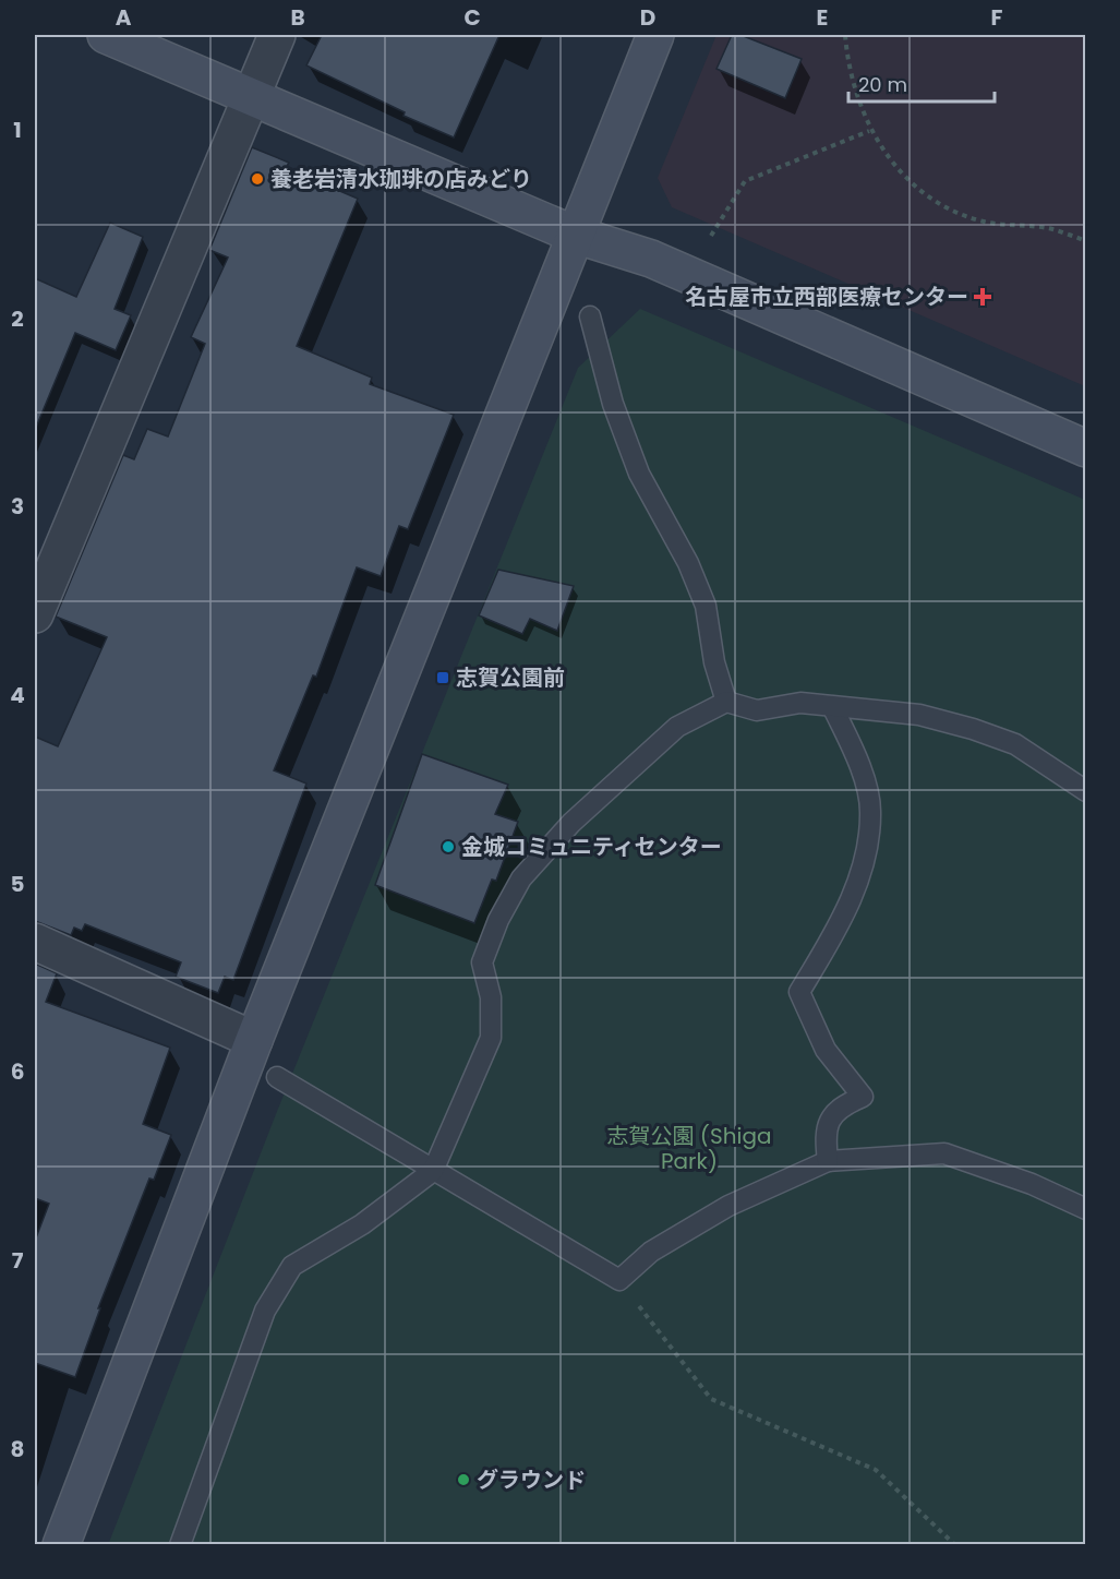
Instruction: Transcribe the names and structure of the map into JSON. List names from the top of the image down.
{
  "parks": ["志賀公園 (Shiga Park)"],
  "places": {
    "other": ["養老岩清水珈琲の店みどり", "金城コミュニティセンター", "グラウンド"],
    "health": ["名古屋市立西部医療センター"],
    "transit": ["志賀公園前"]
  },
  "scale_bar": "20 m",
  "grid": {
    "columns": [
      "A",
      "B",
      "C",
      "D",
      "E",
      "F"
    ],
    "rows": [
      "1",
      "2",
      "3",
      "4",
      "5",
      "6",
      "7",
      "8"
    ]
  }
}
